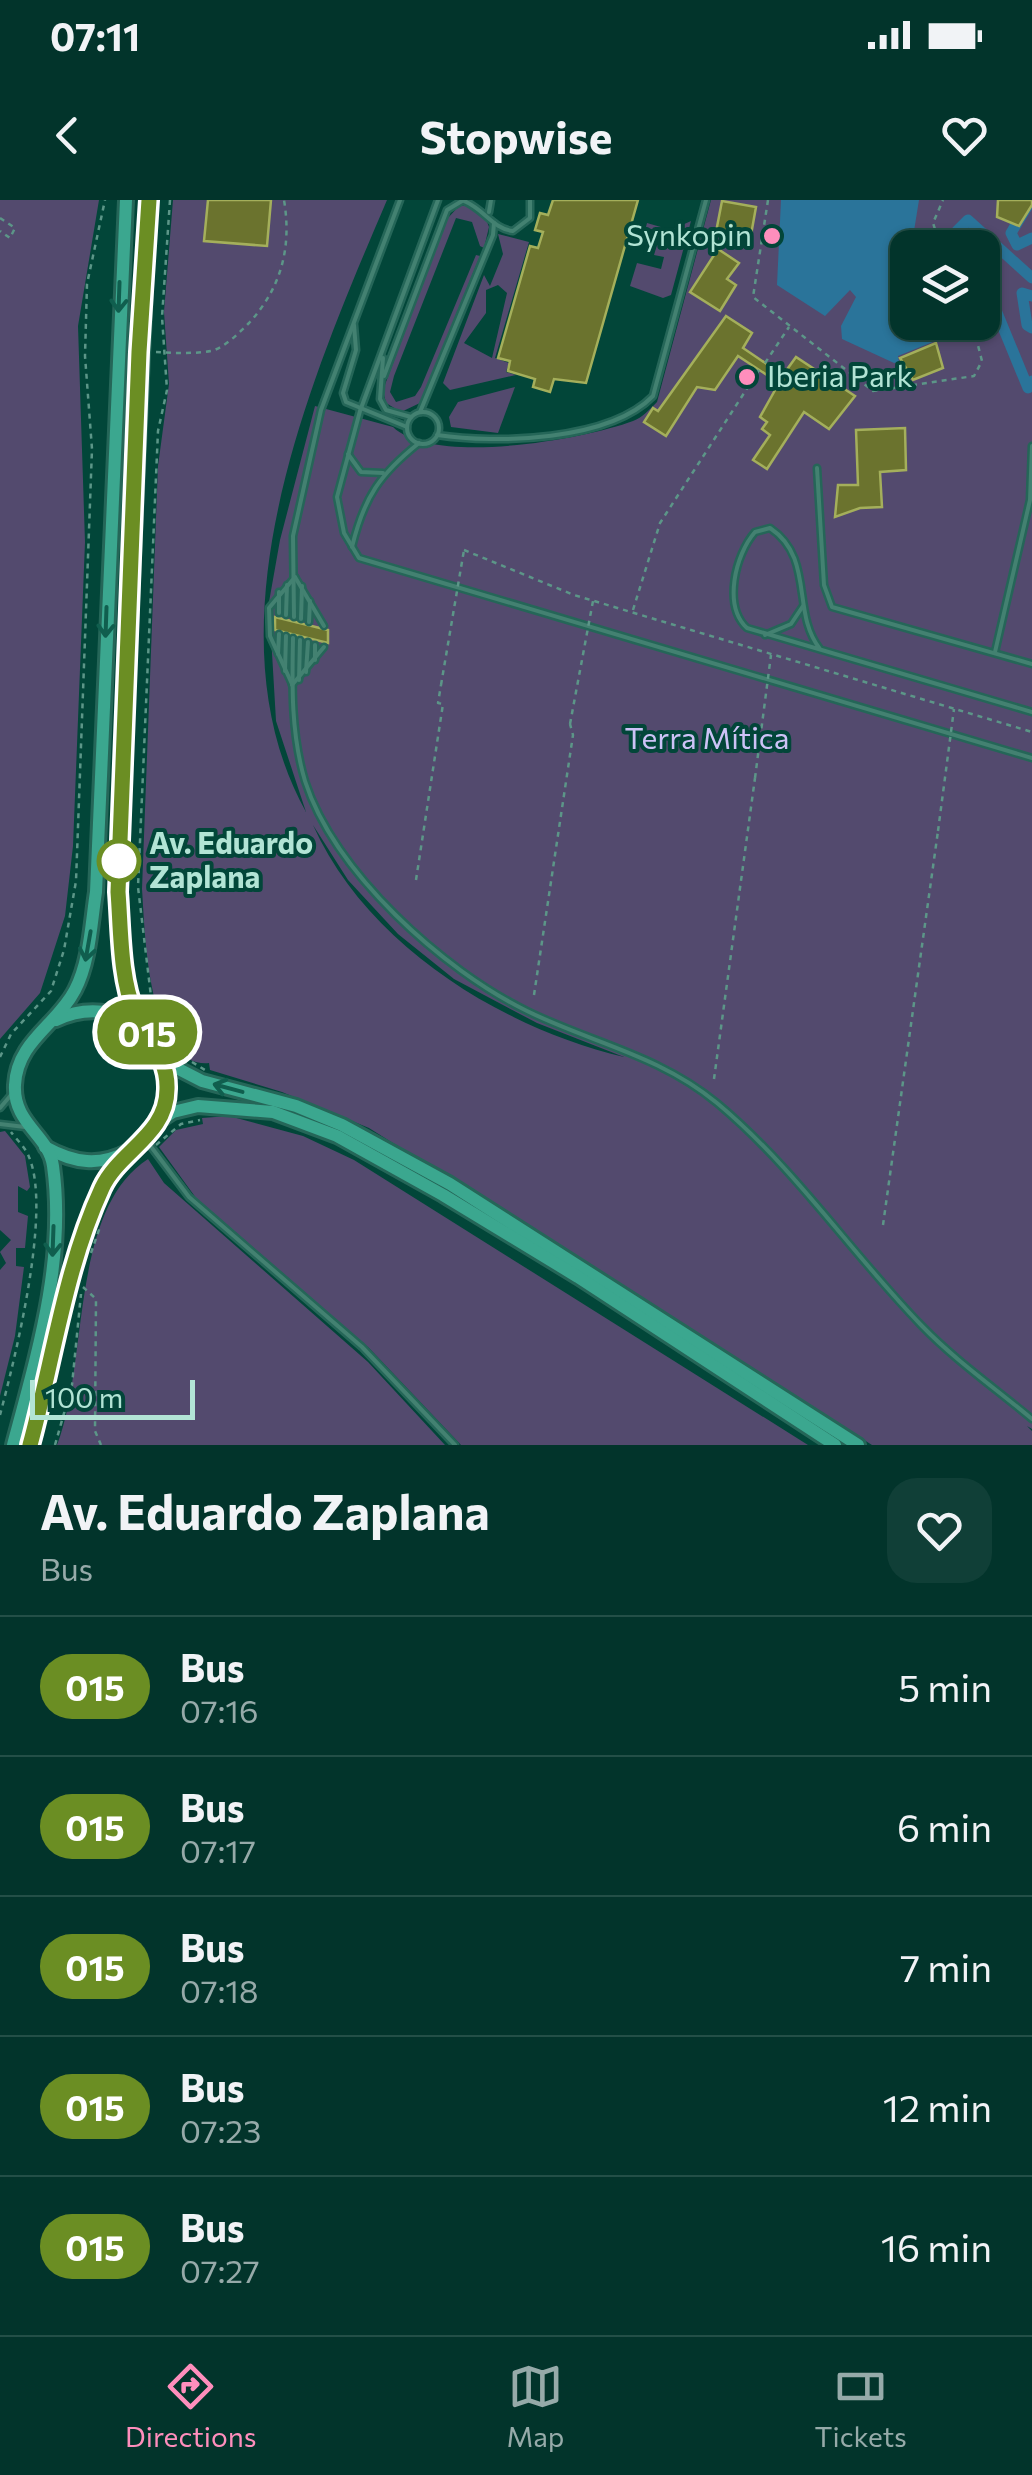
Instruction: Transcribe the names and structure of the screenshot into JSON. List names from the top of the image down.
{
  "parks": ["Terra Mítica"],
  "places": ["Synkopin", "Iberia Park", "Av. Eduardo Zaplana"],
  "lines": ["bus line 015"],
  "scale_bar": "100 m",
  "page": {
    "status": "07:11",
    "header": "Stopwise",
    "on_map": "015",
    "scale": "100 m",
    "heading": ["Av. Eduardo Zaplana", "Bus"],
    "list": [
      {
        "mark": "015",
        "name": "Bus",
        "note": "07:16",
        "value": "5 min"
      },
      {
        "mark": "015",
        "name": "Bus",
        "note": "07:17",
        "value": "6 min"
      },
      {
        "mark": "015",
        "name": "Bus",
        "note": "07:18",
        "value": "7 min"
      },
      {
        "mark": "015",
        "name": "Bus",
        "note": "07:23",
        "value": "12 min"
      },
      {
        "mark": "015",
        "name": "Bus",
        "note": "07:27",
        "value": "16 min"
      }
    ],
    "tabs": ["Directions", "Map", "Tickets"]
  }
}
